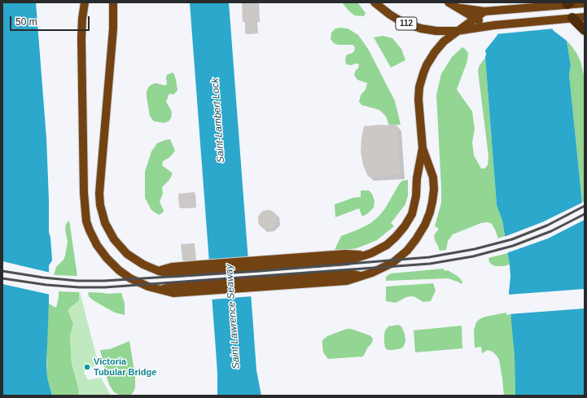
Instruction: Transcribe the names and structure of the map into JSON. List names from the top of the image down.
{
  "streets": {
    "main road": ["112"]
  },
  "water": ["Saint-Lambert Lock", "Saint Lawrence Seaway"],
  "places": ["Victoria Tubular Bridge"],
  "scale_bar": "50 m"
}
